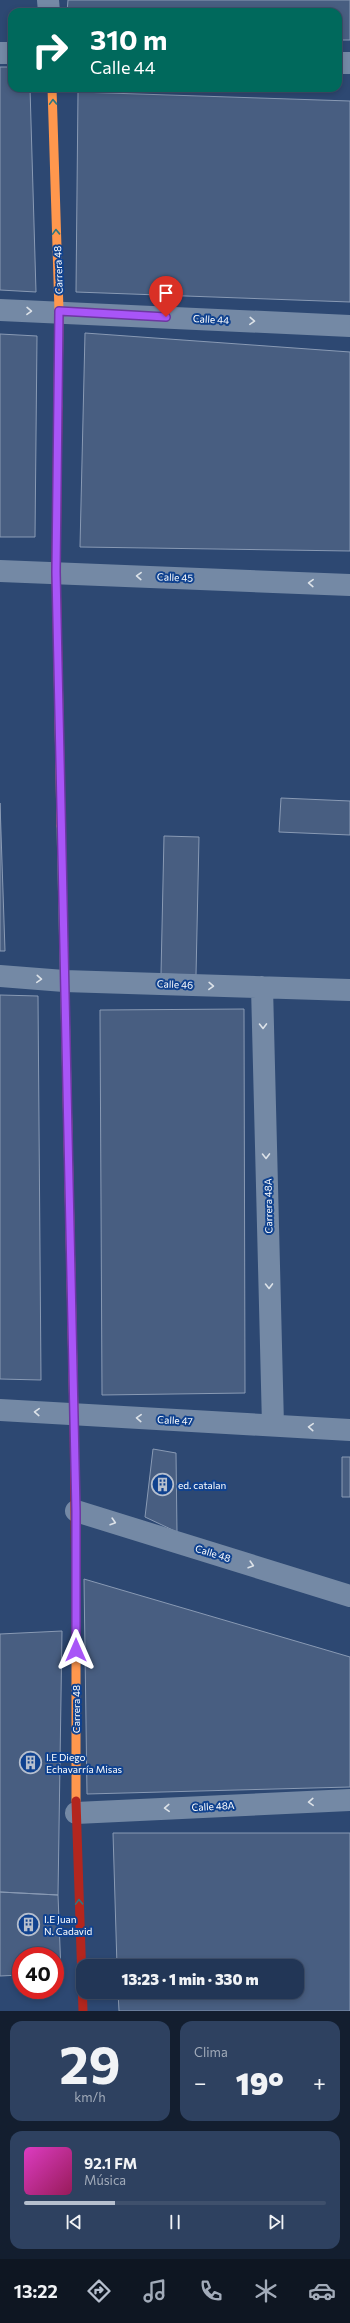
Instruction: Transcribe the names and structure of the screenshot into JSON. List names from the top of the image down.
{
  "streets": {
    "street": [
      "Carrera 48",
      "Calle 44",
      "Calle 45",
      "Calle 46",
      "Carrera 48A",
      "Calle 47",
      "Calle 48",
      "Calle 48A"
    ]
  },
  "crossings": [
    ["Carrera 48", "Calle 44"],
    ["Carrera 48", "Calle 45"],
    ["Carrera 48", "Calle 46"],
    ["Carrera 48", "Calle 47"],
    ["Carrera 48", "Calle 48"],
    ["Carrera 48", "Calle 48A"],
    ["Calle 46", "Carrera 48A"],
    ["Carrera 48A", "Calle 47"]
  ],
  "one_way": [
    "Calle 44",
    "Calle 45",
    "Calle 46",
    "Carrera 48A",
    "Calle 47",
    "Calle 48",
    "Calle 48A"
  ],
  "places": {
    "building": ["ed. catalan", "I.E Diego Echavarría Misas", "I.E Juan N. Cadavid"]
  },
  "page": {
    "turn": ["310 m", "Calle 44"],
    "limit": "40",
    "trip": "13:23 · 1 min · 330 m",
    "tile": [
      ["29", "km/h"],
      "Clima"
    ],
    "heat": ["−", "19°", "+"],
    "song": ["92.1 FM", "Música"],
    "tabs": "13:22"
  }
}
